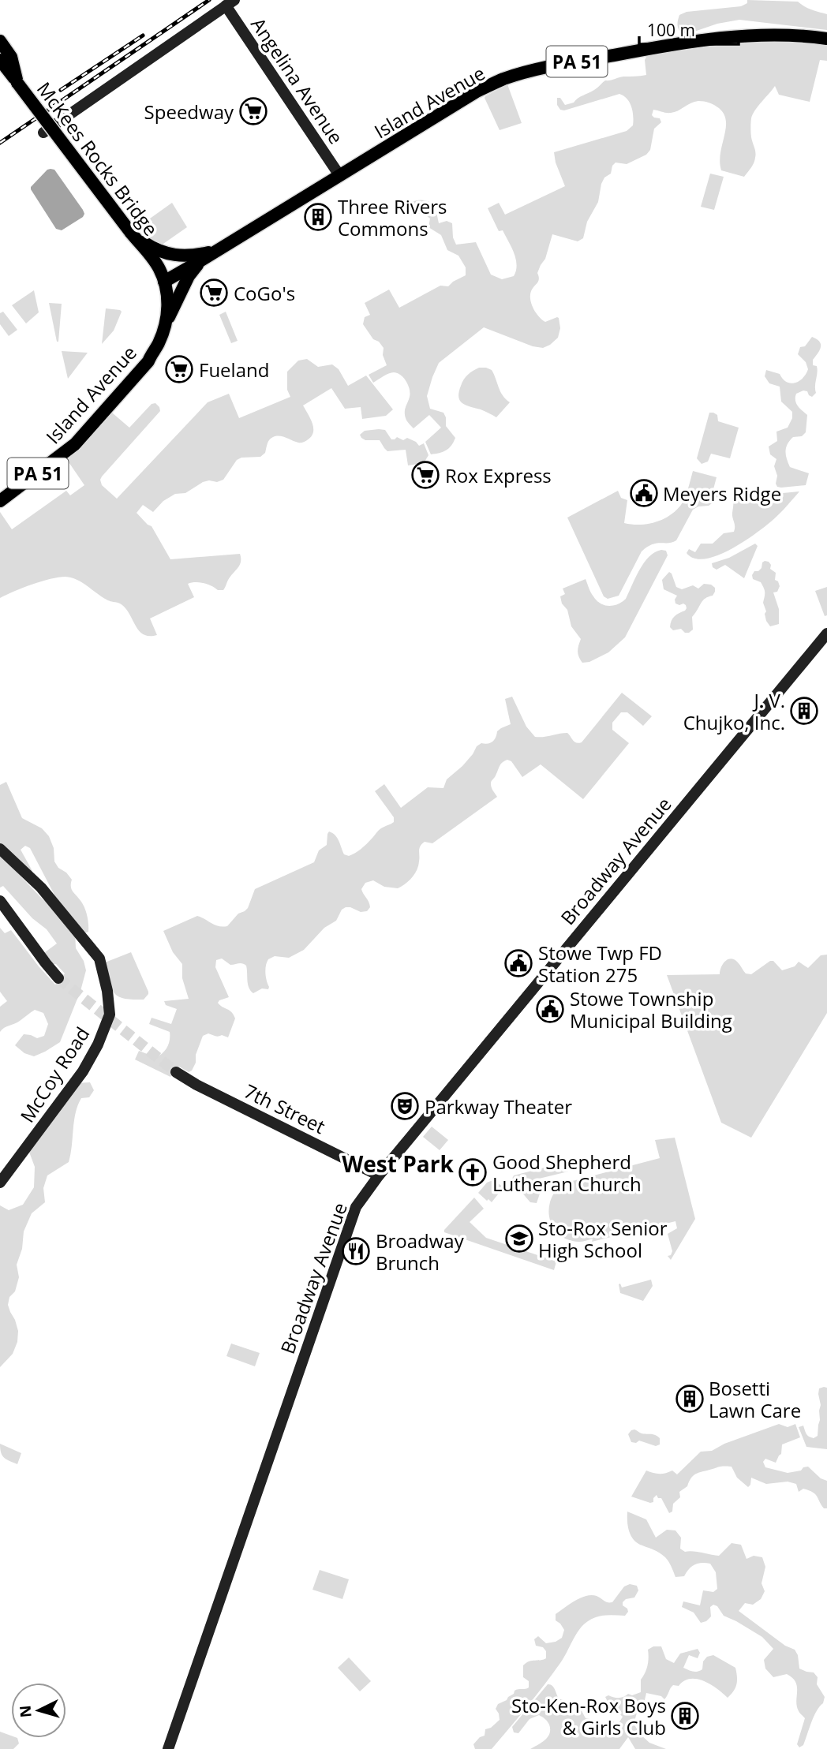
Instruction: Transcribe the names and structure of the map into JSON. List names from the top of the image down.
{
  "streets": {
    "main road": ["PA 51", "Island Avenue", "McKees Rocks Bridge"],
    "street": [
      "Angelina Avenue",
      "Broadway Avenue",
      "McCoy Road",
      "7th Street"
    ]
  },
  "crossings": [
    ["Angelina Avenue", "Island Avenue"],
    ["Island Avenue", "McKees Rocks Bridge"],
    ["Broadway Avenue", "7th Street"]
  ],
  "districts": ["West Park"],
  "places": {
    "supermarket": [
      "Speedway",
      "CoGo's",
      "Fueland",
      "Rox Express"
    ],
    "building": [
      "Three Rivers Commons",
      "J. V. Chujko, Inc.",
      "Bosetti Lawn Care",
      "Sto-Ken-Rox Boys & Girls Club"
    ],
    "public building": ["Meyers Ridge", "Stowe Twp FD Station 275", "Stowe Township Municipal Building"],
    "theatre": ["Parkway Theater"],
    "church": ["Good Shepherd Lutheran Church"],
    "school or university": ["Sto-Rox Senior High School"],
    "restaurant": ["Broadway Brunch"]
  },
  "scale_bar": "100 m",
  "north": "left"
}
